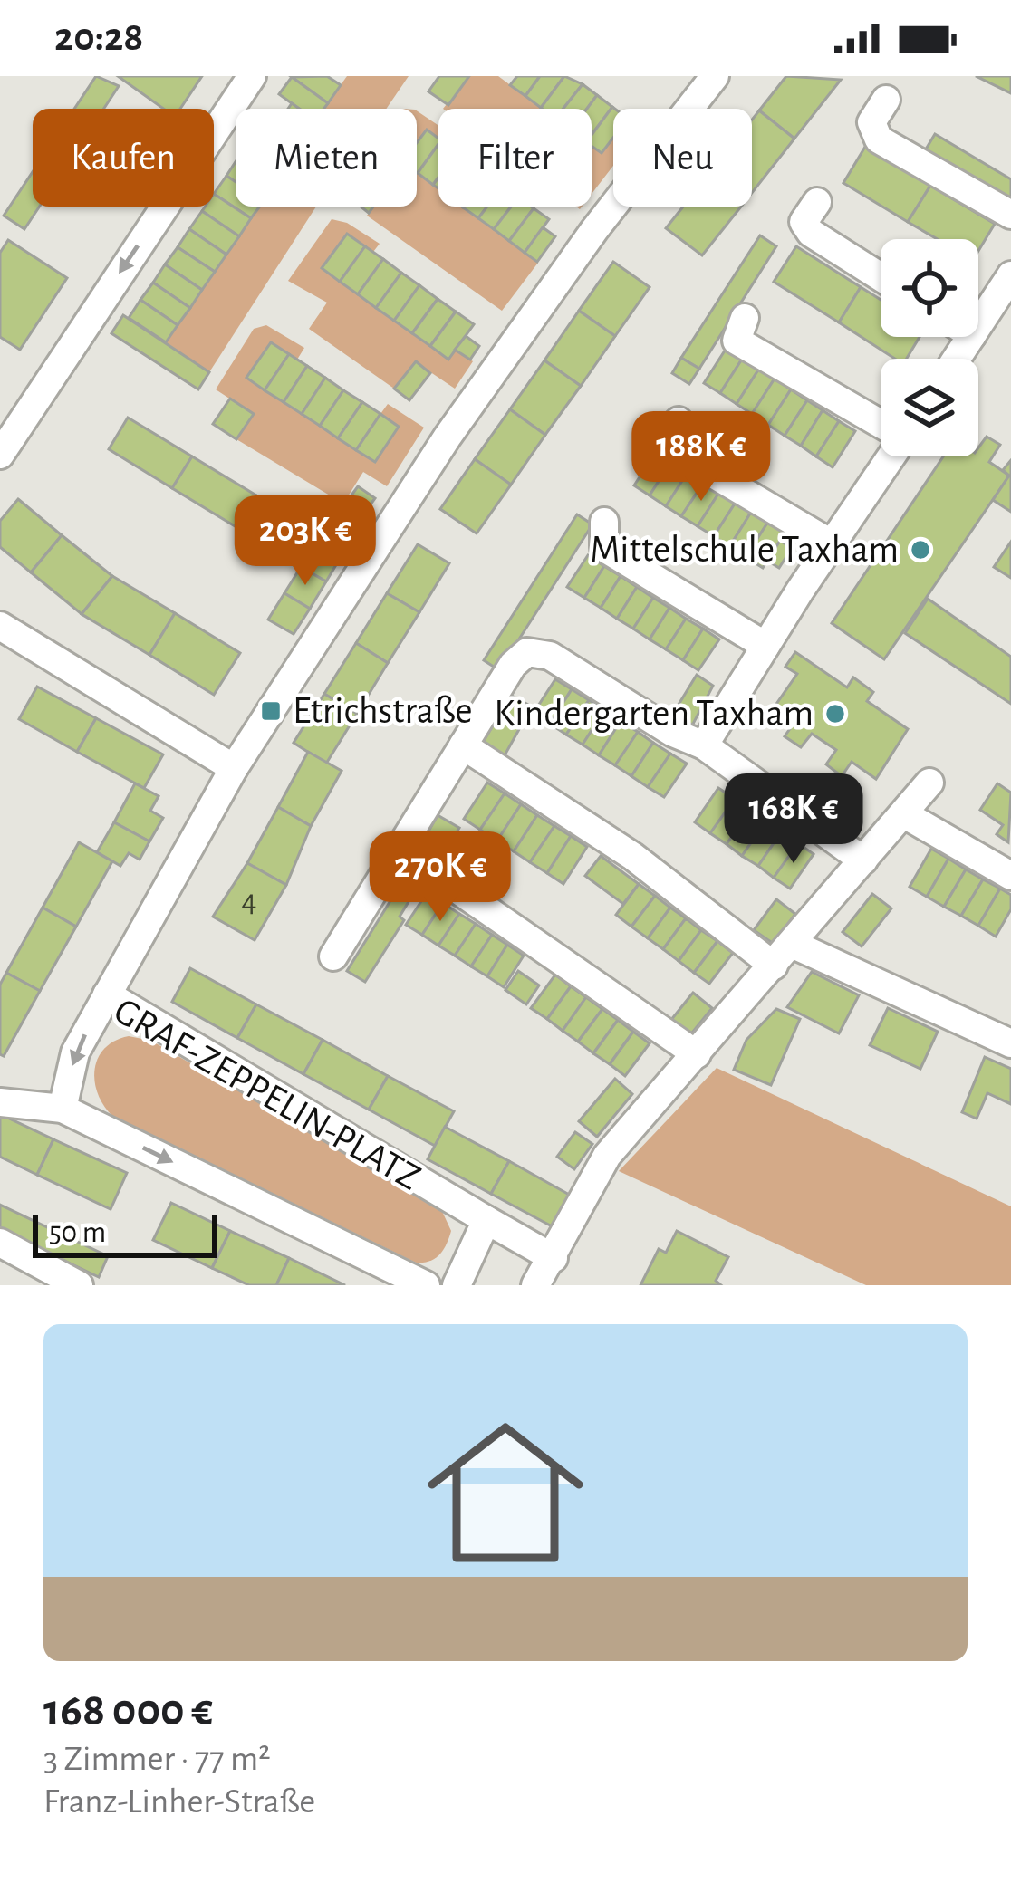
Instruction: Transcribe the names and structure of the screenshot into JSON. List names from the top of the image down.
{
  "streets": {
    "street": ["GRAF-ZEPPELIN-PLATZ"]
  },
  "places": {
    "other": ["Mittelschule Taxham", "Kindergarten Taxham"],
    "transit": ["Etrichstraße"]
  },
  "house_numbers": ["4"],
  "scale_bar": "50 m",
  "page": {
    "status": "20:28",
    "chip": [
      "Kaufen",
      "Mieten",
      "Filter",
      "Neu"
    ],
    "price": [
      "188K €",
      "203K €",
      "168K €",
      "270K €"
    ],
    "scale": "50 m",
    "list": [
      {
        "name": "168 000 €",
        "note": "3 Zimmer · 77 m² · Franz-Linher-Straße"
      }
    ]
  }
}
